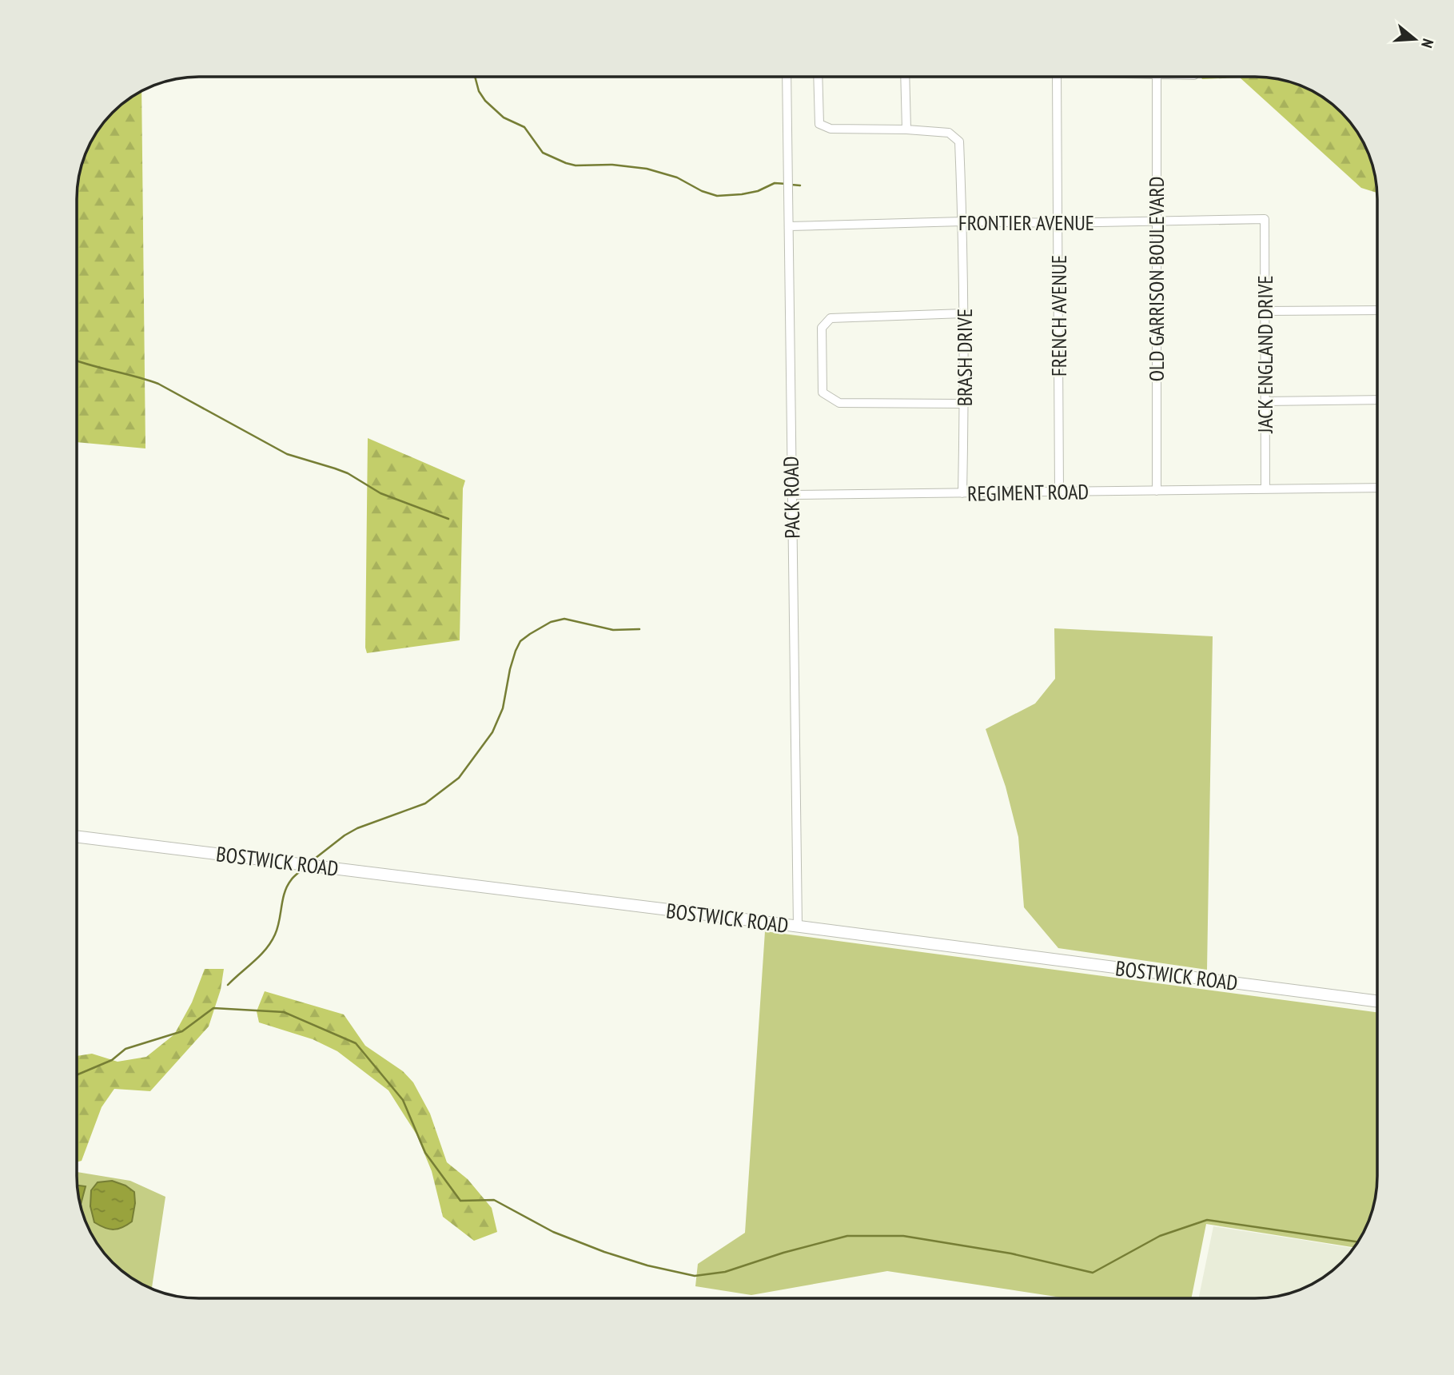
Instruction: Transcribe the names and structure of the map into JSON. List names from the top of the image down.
{
  "streets": {
    "main road": ["BOSTWICK ROAD"],
    "street": [
      "FRONTIER AVENUE",
      "OLD GARRISON BOULEVARD",
      "FRENCH AVENUE",
      "JACK ENGLAND DRIVE",
      "BRASH DRIVE",
      "REGIMENT ROAD",
      "PACK ROAD"
    ]
  },
  "crossings": [
    ["FRONTIER AVENUE", "OLD GARRISON BOULEVARD"],
    ["FRONTIER AVENUE", "FRENCH AVENUE"],
    ["FRONTIER AVENUE", "JACK ENGLAND DRIVE"],
    ["FRONTIER AVENUE", "BRASH DRIVE"],
    ["FRONTIER AVENUE", "PACK ROAD"],
    ["OLD GARRISON BOULEVARD", "REGIMENT ROAD"],
    ["FRENCH AVENUE", "REGIMENT ROAD"],
    ["JACK ENGLAND DRIVE", "REGIMENT ROAD"],
    ["BRASH DRIVE", "REGIMENT ROAD"],
    ["REGIMENT ROAD", "PACK ROAD"],
    ["PACK ROAD", "BOSTWICK ROAD"]
  ],
  "north": "right"
}
